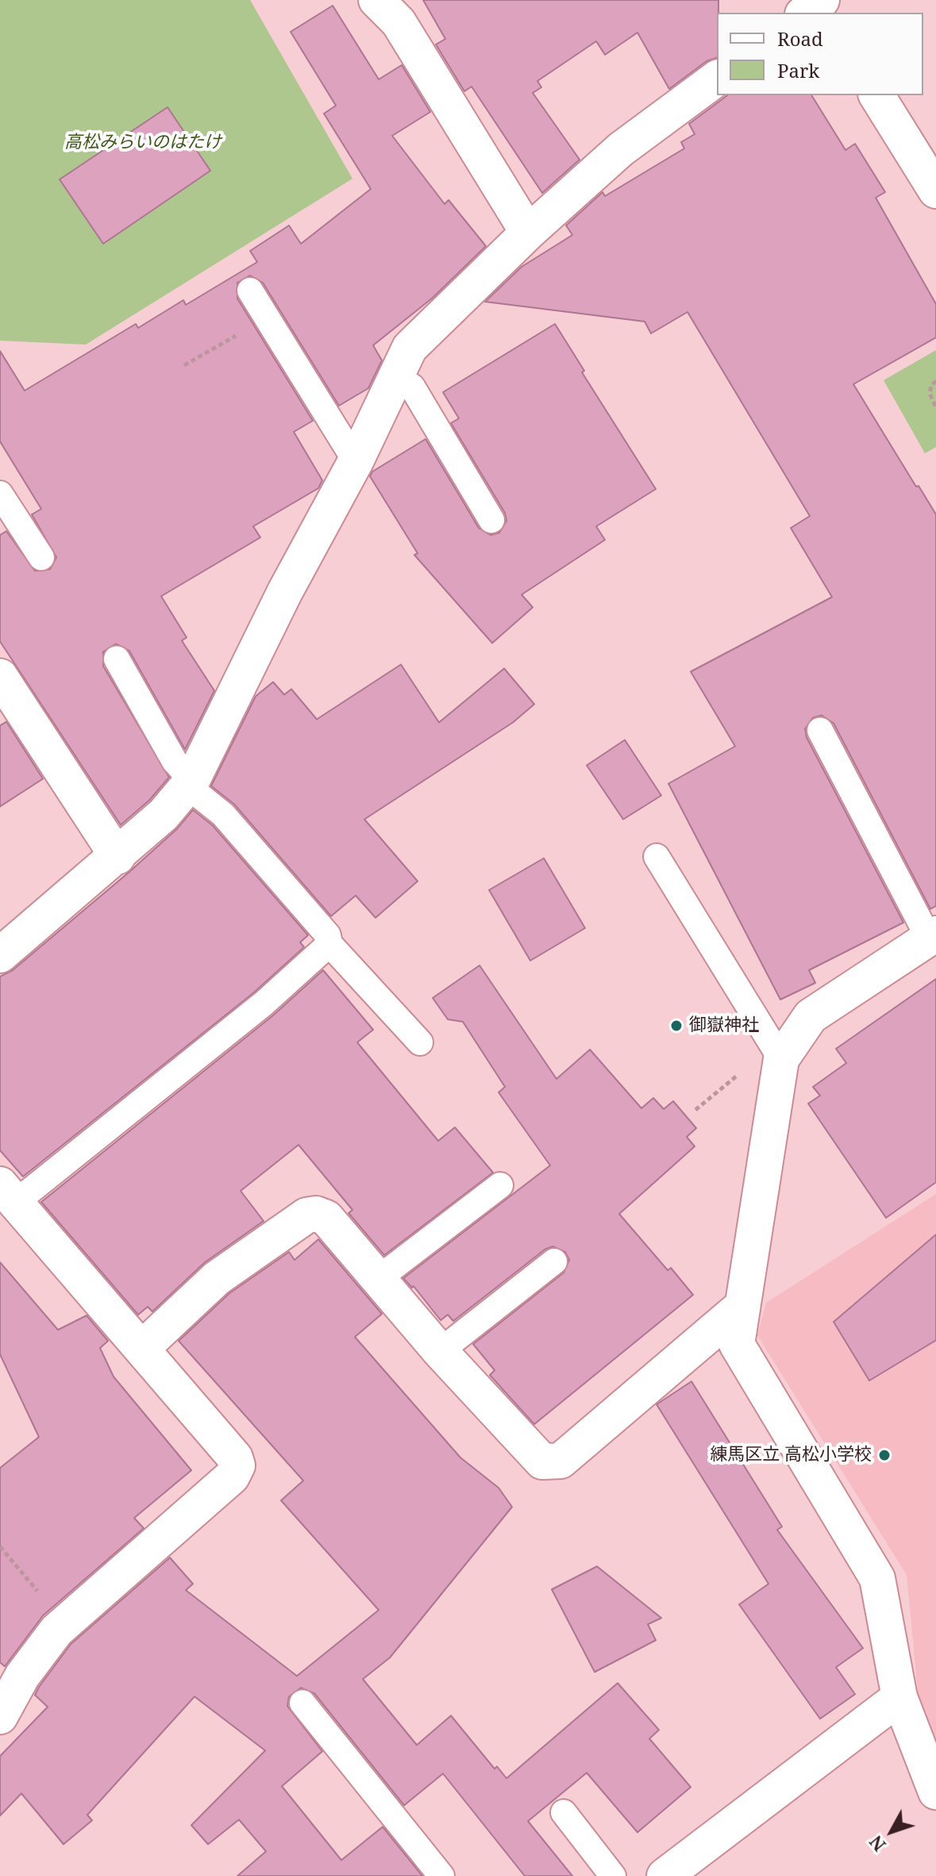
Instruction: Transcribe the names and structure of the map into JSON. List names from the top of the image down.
{
  "parks": ["高松みらいのはたけ"],
  "places": ["御嶽神社", "練馬区立 高松小学校"],
  "legend": ["Road", "Park"],
  "north": "bottom left"
}
